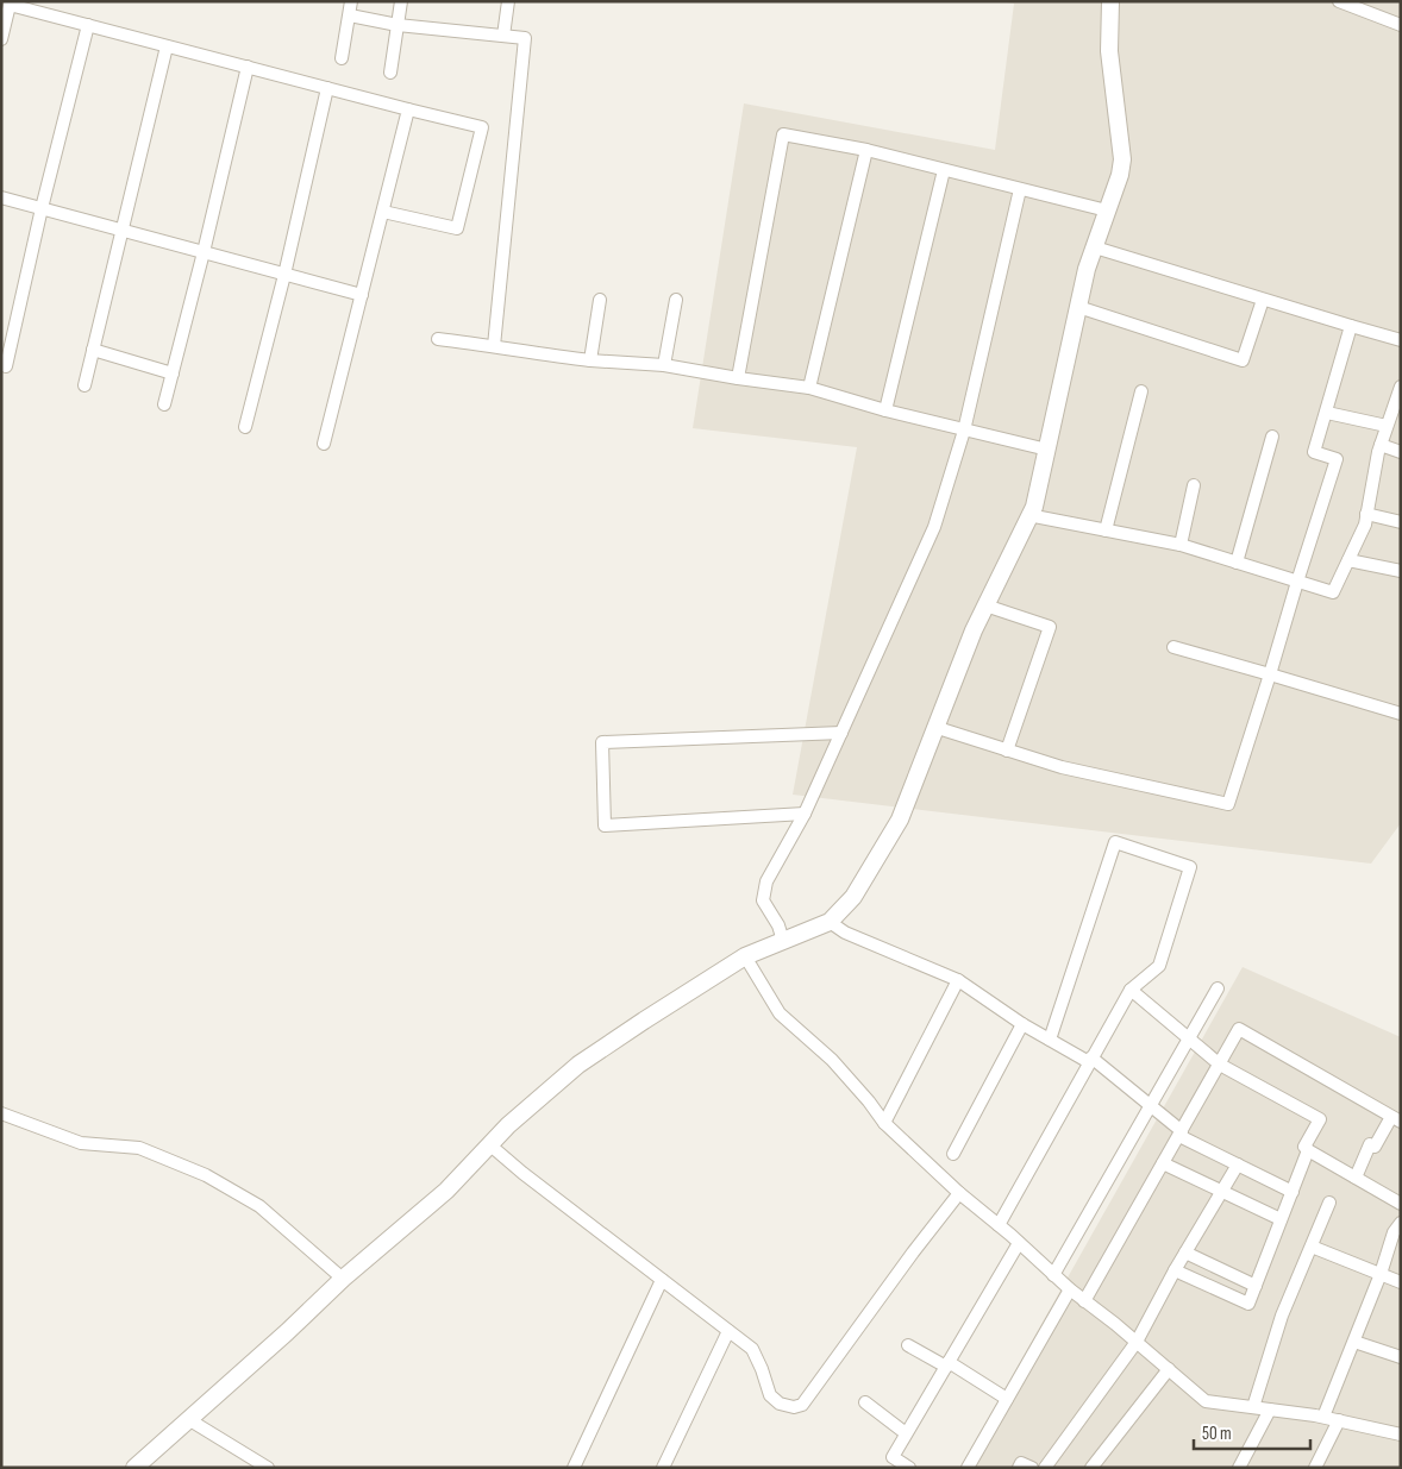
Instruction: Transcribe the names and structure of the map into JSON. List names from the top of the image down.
{
  "scale_bar": "50 m"
}
